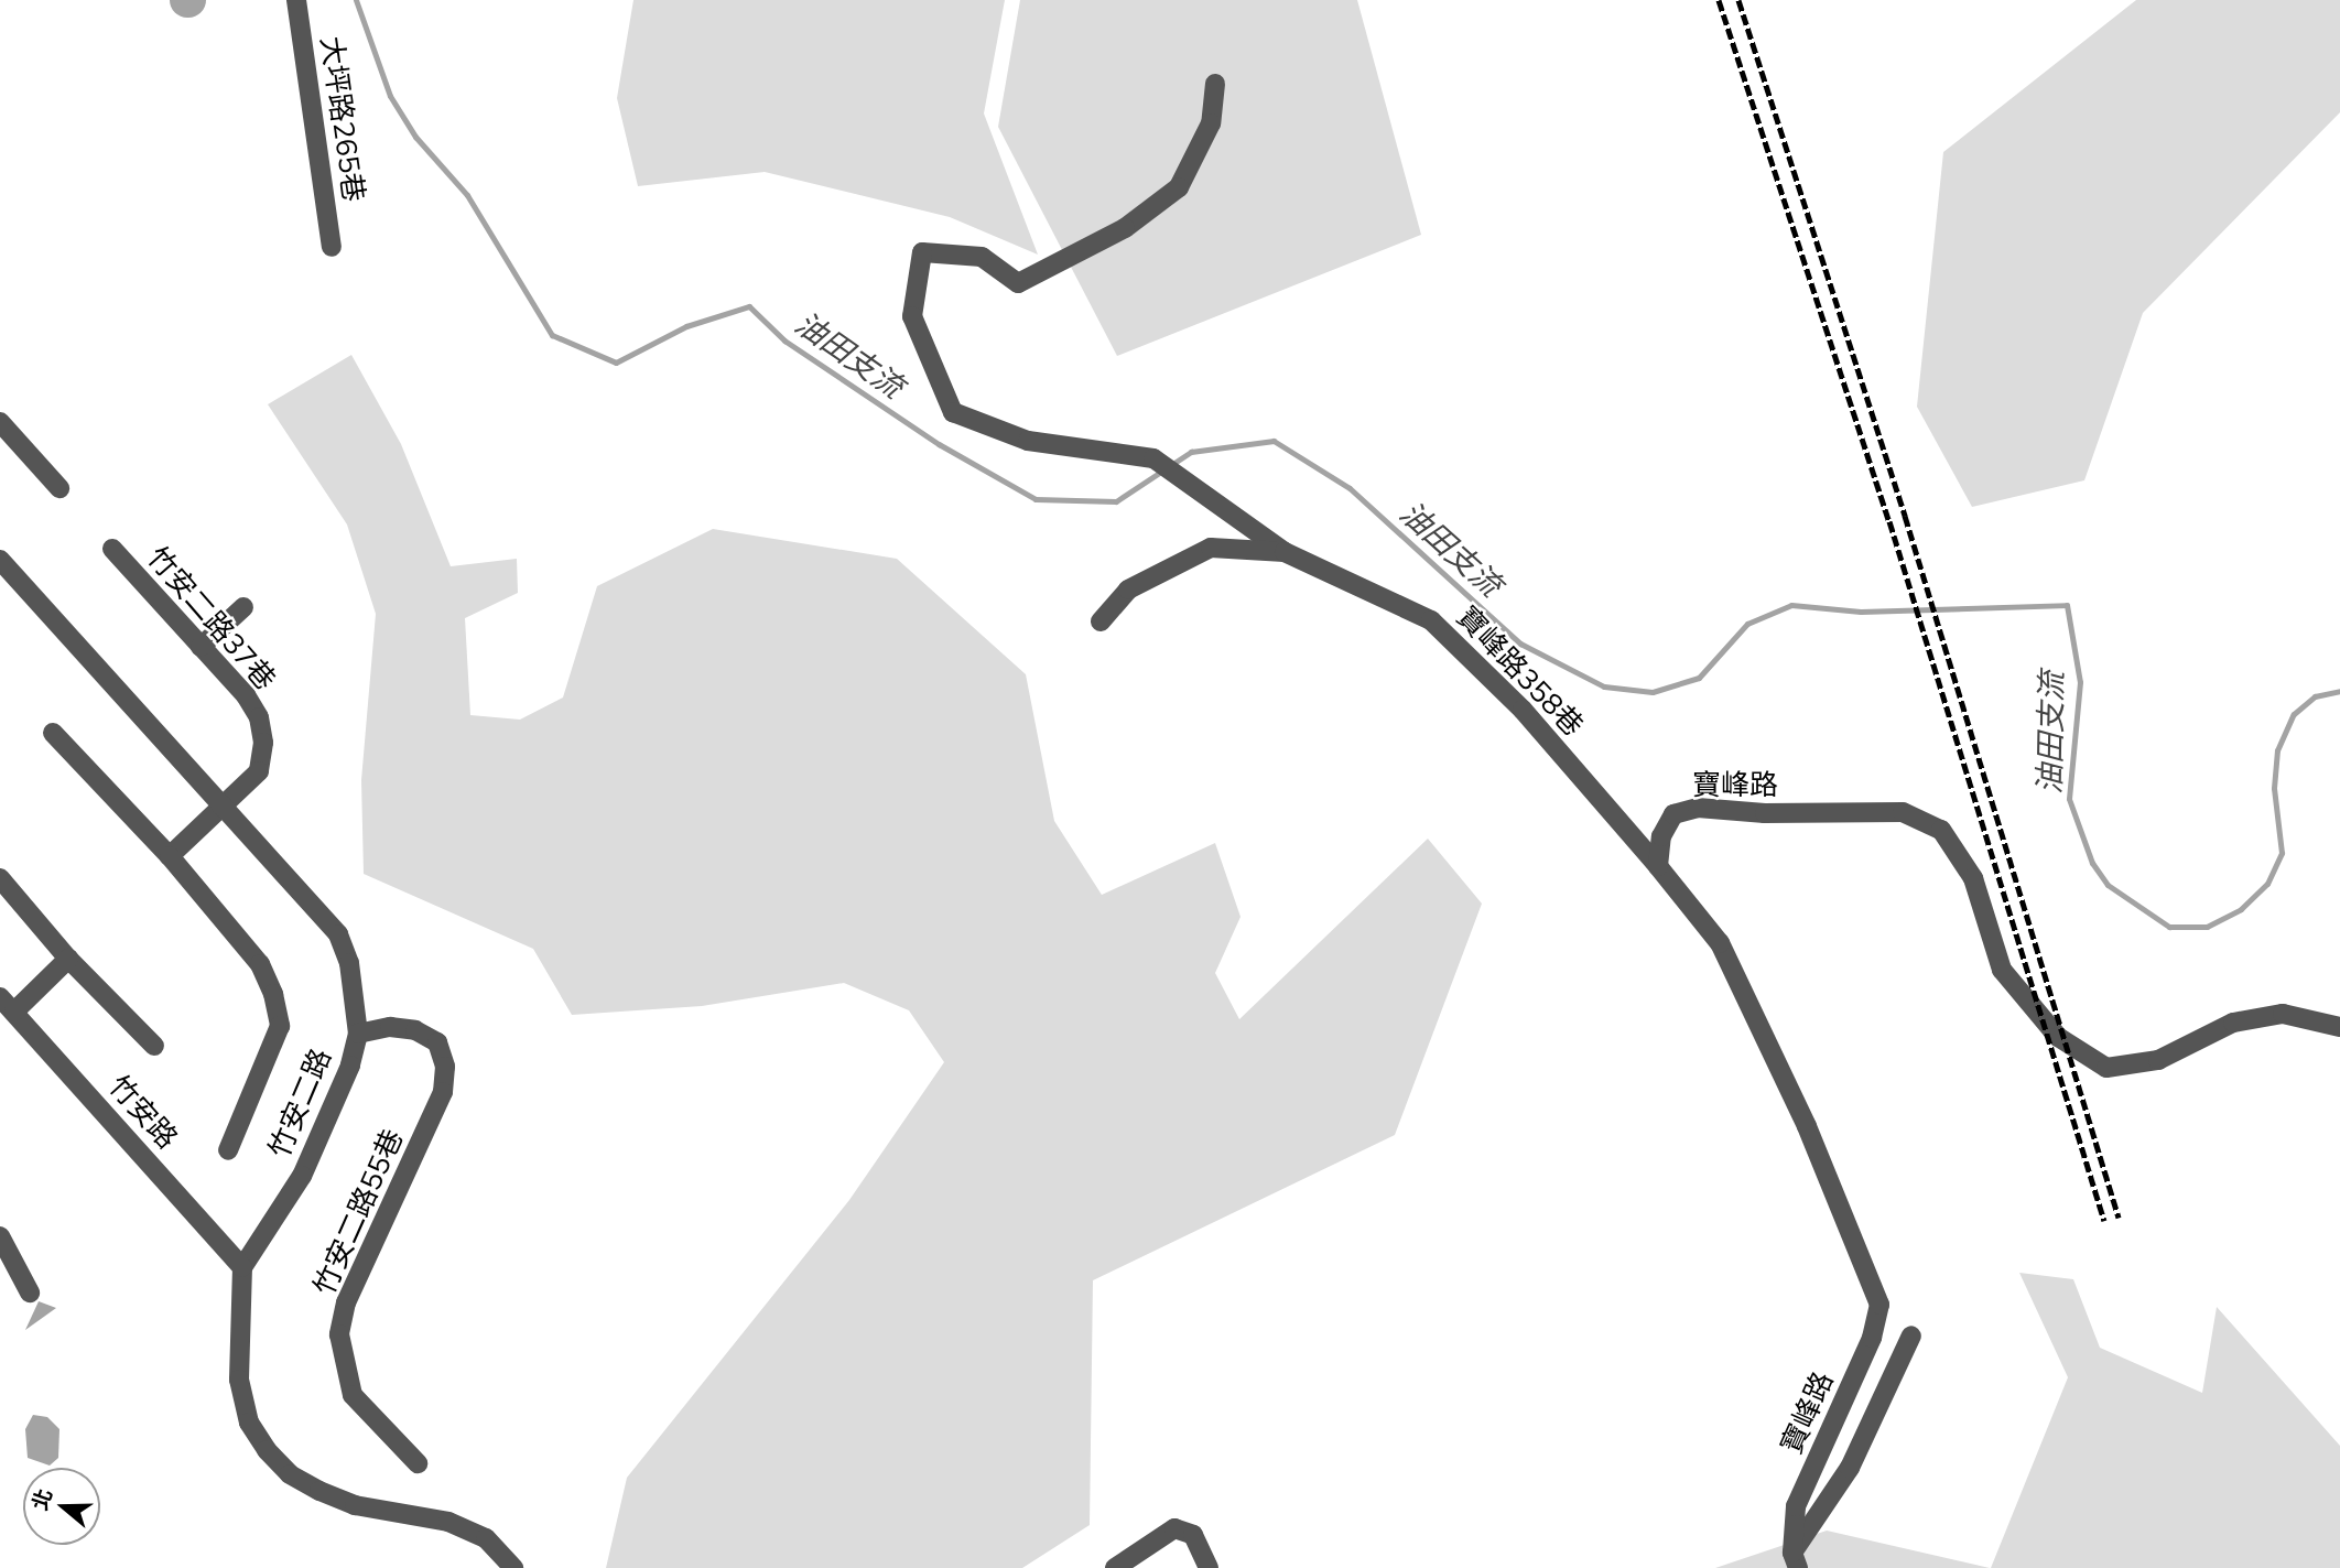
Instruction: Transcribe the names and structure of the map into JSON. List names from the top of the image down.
{
  "streets": {
    "street": [
      "大坪路265巷",
      "竹安二路37巷",
      "寶峰路358巷",
      "寶峰路",
      "竹安二路",
      "竹安路",
      "竹安二路55巷"
    ]
  },
  "crossings": [
    ["竹安二路37巷", "竹安二路"],
    ["寶峰路358巷", "寶峰路"],
    ["竹安二路", "竹安路"],
    ["竹安二路", "竹安二路55巷"]
  ],
  "water": ["油田支流"],
  "north": "left"
}
